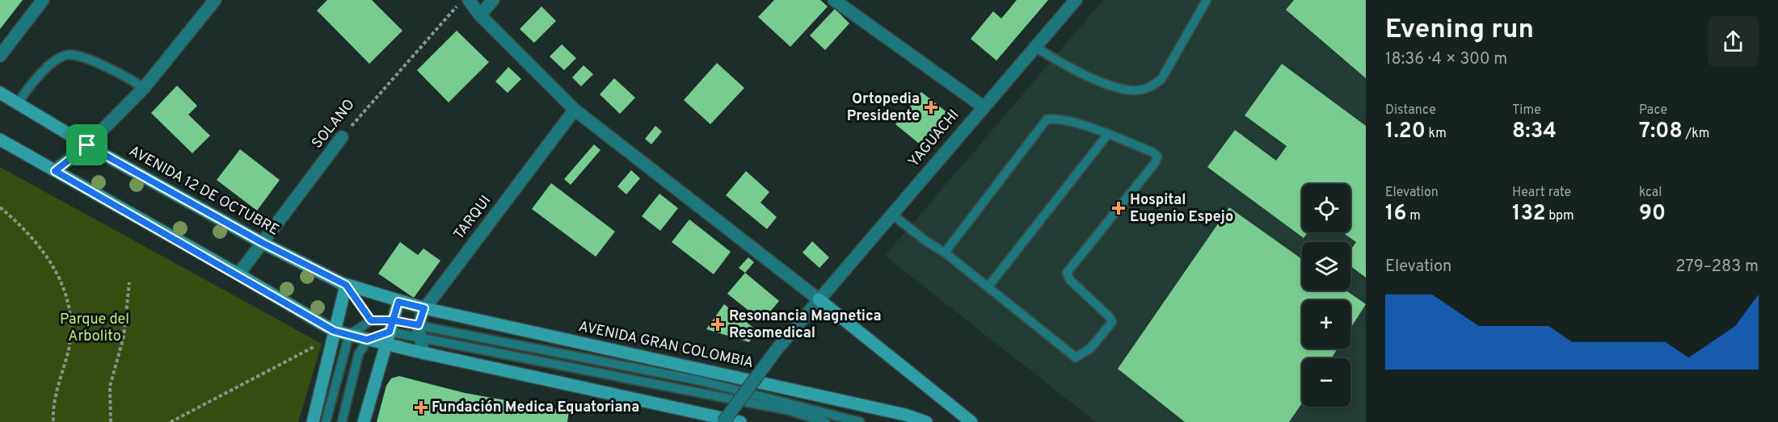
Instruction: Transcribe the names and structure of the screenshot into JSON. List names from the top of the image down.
{
  "streets": {
    "main road": ["AVENIDA 12 DE OCTUBRE", "AVENIDA GRAN COLOMBIA"],
    "street": ["SOLANO", "YAGUACHI", "TARQUI"]
  },
  "crossings": [
    ["SOLANO", "AVENIDA 12 DE OCTUBRE"],
    ["AVENIDA 12 DE OCTUBRE", "AVENIDA GRAN COLOMBIA"],
    ["TARQUI", "AVENIDA GRAN COLOMBIA"]
  ],
  "parks": ["Parque del Arbolito"],
  "places": {
    "health": [
      "Ortopedia Presidente",
      "Hospital Eugenio Espejo",
      "Resonancia Magnetica Resomedical",
      "Fundación Medica Equatoriana"
    ]
  },
  "page": {
    "heading": ["Evening run", "18:36 · 4 × 300 m"],
    "stats": [
      ["Distance", "1.20 km"],
      ["Time", "8:34"],
      ["Pace", "7:08 /km"],
      ["Elevation", "16 m"],
      ["Heart rate", "132 bpm"],
      ["kcal", "90"]
    ],
    "map_buttons": ["+", "−"],
    "chart": ["Elevation", "279–283 m"]
  }
}
